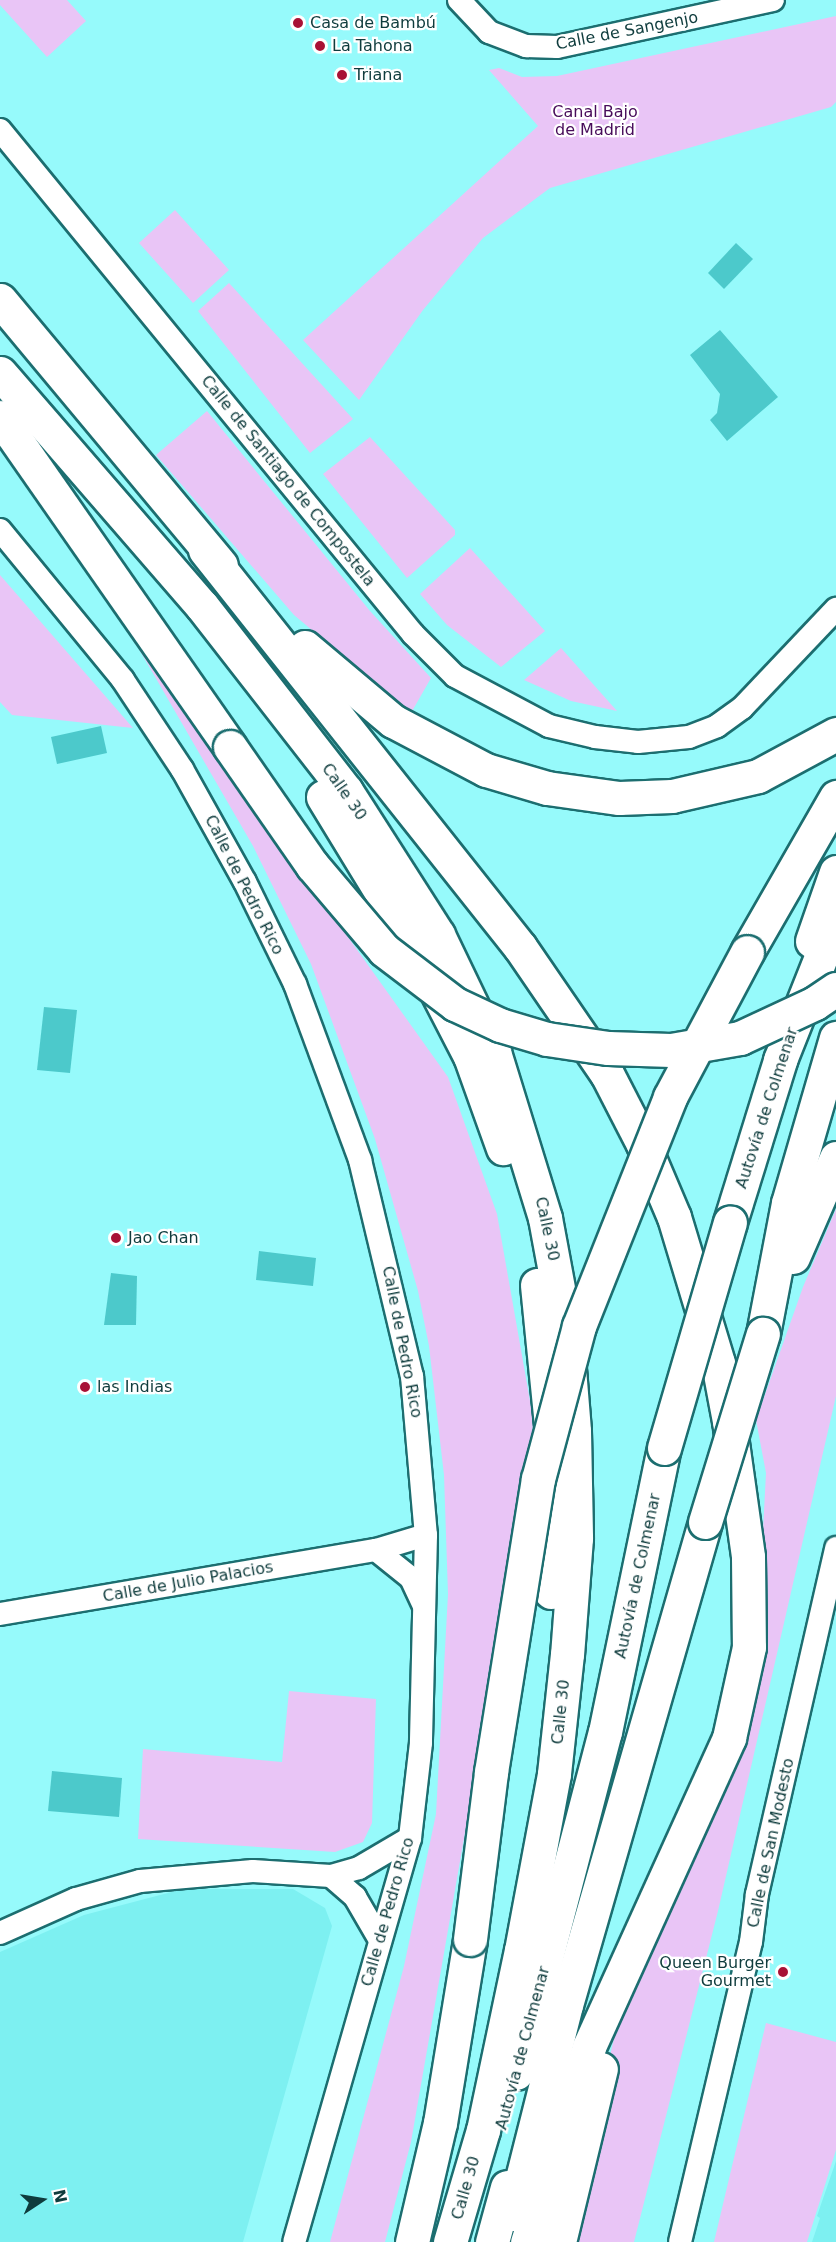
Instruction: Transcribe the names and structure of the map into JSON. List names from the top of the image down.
{
  "streets": {
    "highway": ["Calle 30", "Autovía de Colmenar"],
    "street": [
      "Calle de Sangenjo",
      "Calle de Santiago de Compostela",
      "Calle de Pedro Rico",
      "Calle de Julio Palacios",
      "Calle de San Modesto"
    ]
  },
  "crossings": [
    ["Calle de Pedro Rico", "Calle de Julio Palacios"]
  ],
  "parks": ["Canal Bajo de Madrid"],
  "places": [
    "Casa de Bambú",
    "La Tahona",
    "Triana",
    "Jao Chan",
    "las Indias",
    "Queen Burger Gourmet"
  ],
  "north": "right"
}
